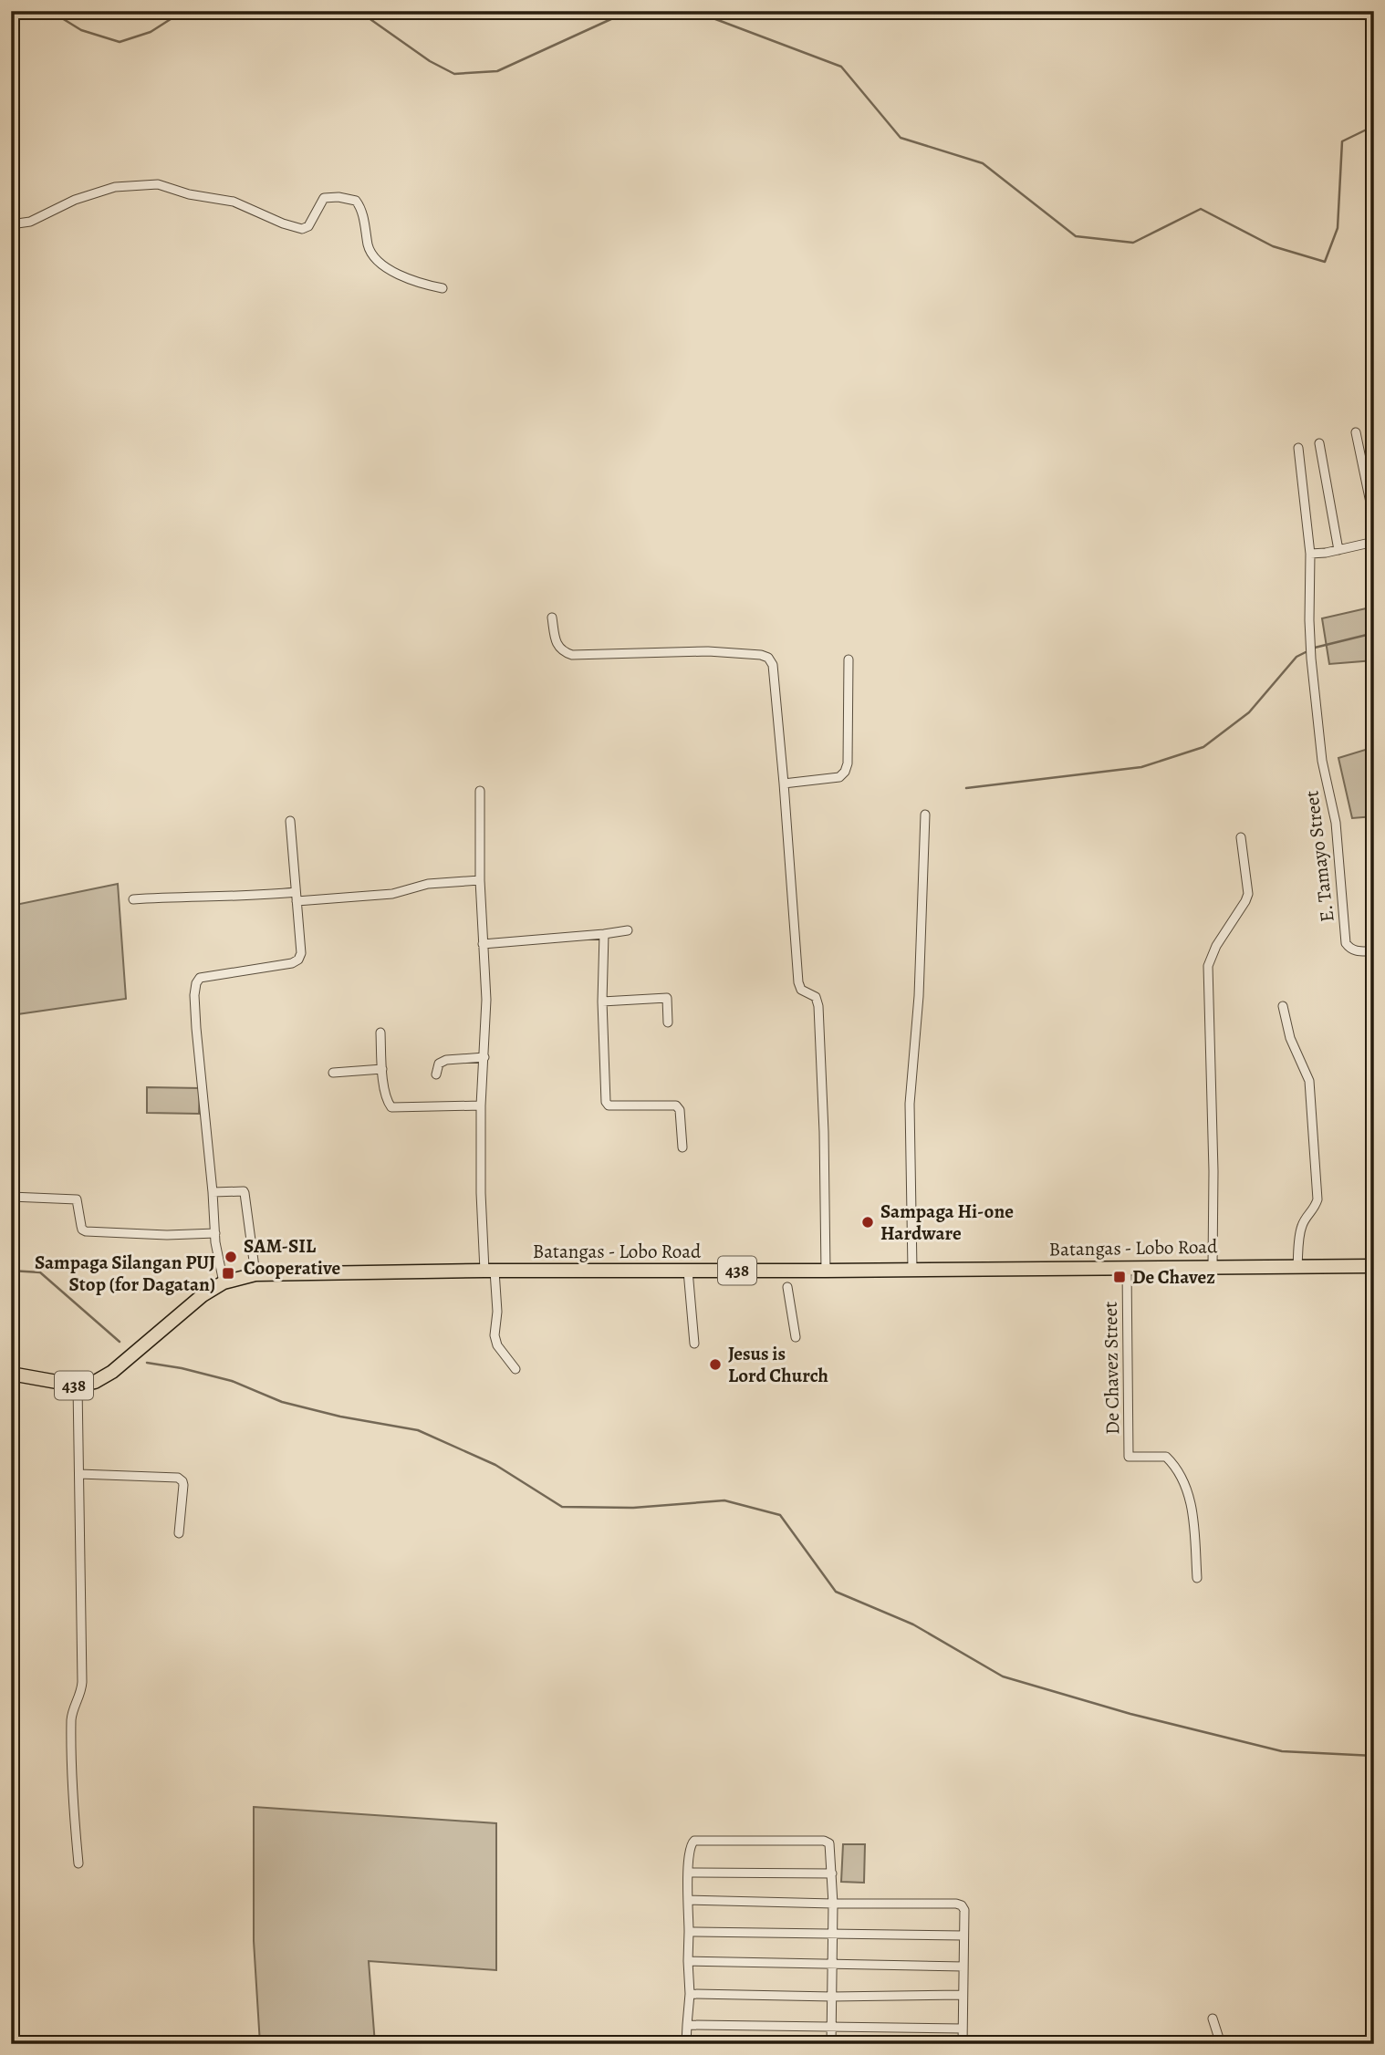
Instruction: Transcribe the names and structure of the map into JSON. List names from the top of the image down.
{
  "streets": {
    "main road": ["Batangas - Lobo Road", "438"],
    "street": ["E. Tamayo Street", "De Chavez Street"]
  },
  "crossings": [
    ["Batangas - Lobo Road", "438"],
    ["Batangas - Lobo Road", "De Chavez Street"]
  ],
  "places": {
    "other": ["Sampaga Hi-one Hardware", "SAM-SIL Cooperative", "Jesus is Lord Church"],
    "transit": ["Sampaga Silangan PUJ Stop (for Dagatan)", "De Chavez"]
  }
}
